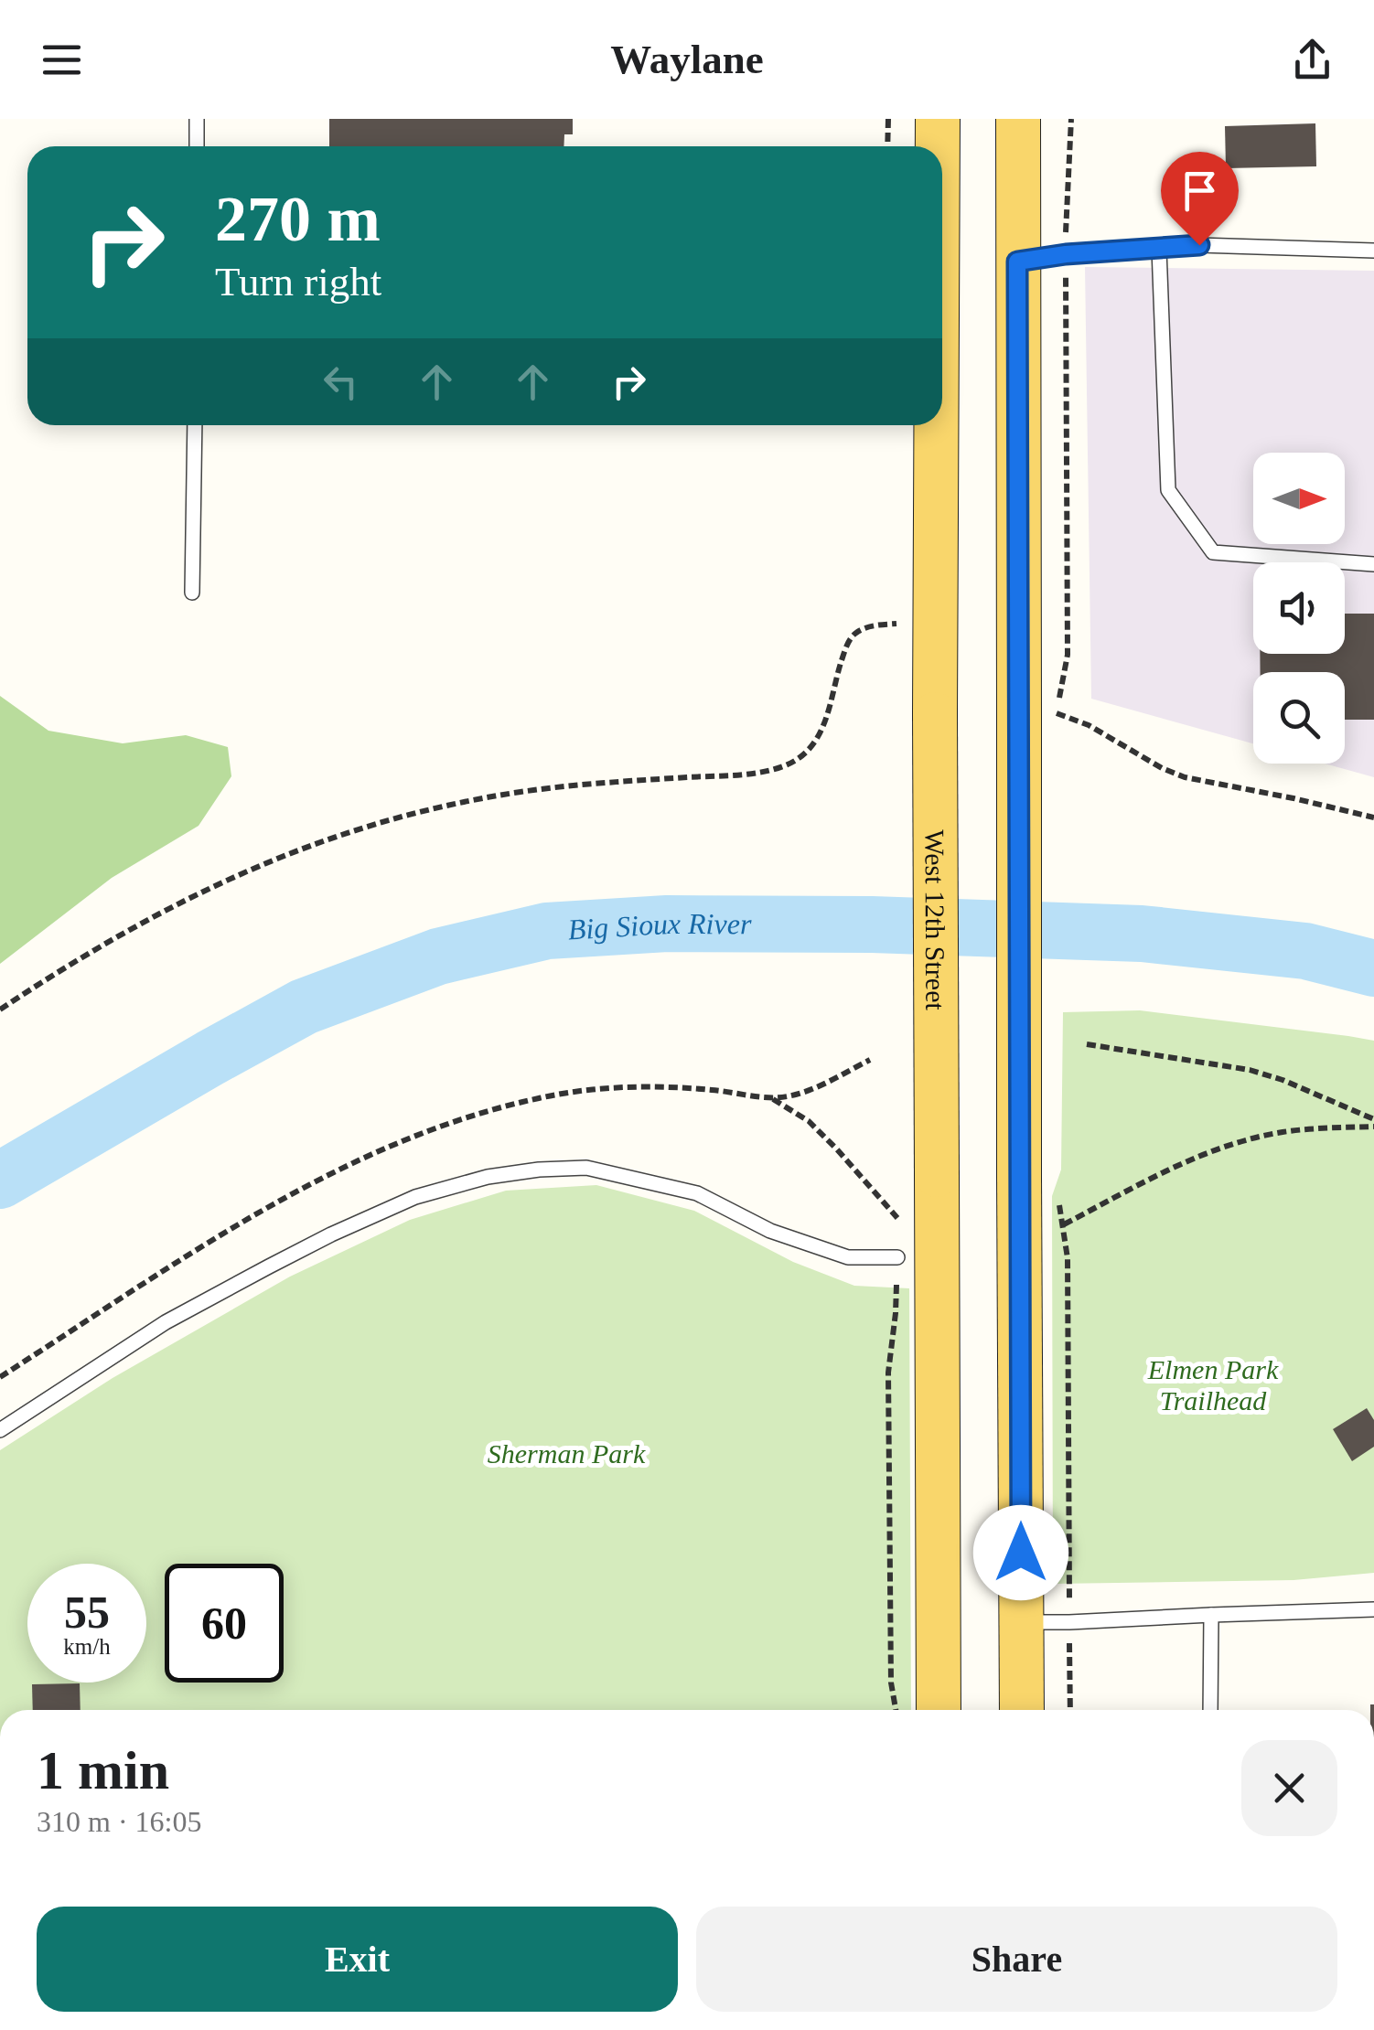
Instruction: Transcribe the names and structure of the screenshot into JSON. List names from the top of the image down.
{
  "streets": {
    "main road": ["West 12th Street"]
  },
  "water": ["Big Sioux River"],
  "parks": ["Elmen Park Trailhead", "Sherman Park"],
  "north": "right",
  "page": {
    "header": "Waylane",
    "turn": ["270 m", "Turn right"],
    "speed": "55 km/h",
    "limit": "60",
    "heading": ["1 min", "310 m · 16:05"],
    "buttons": ["Exit", "Share"]
  }
}
